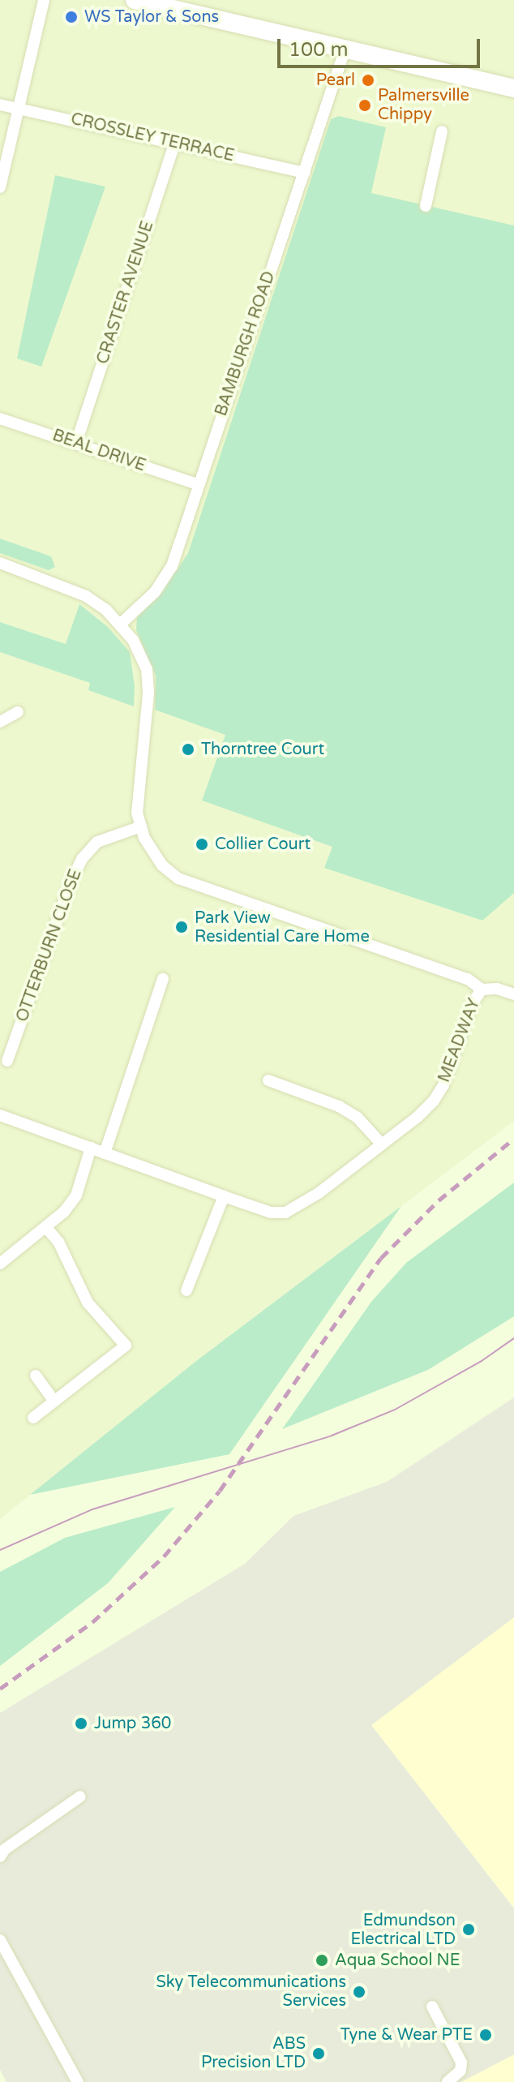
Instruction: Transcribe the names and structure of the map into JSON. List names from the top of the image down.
{
  "streets": {
    "street": [
      "CROSSLEY TERRACE",
      "CRASTER AVENUE",
      "BAMBURGH ROAD",
      "BEAL DRIVE",
      "OTTERBURN CLOSE",
      "MEADWAY"
    ]
  },
  "crossings": [
    ["CROSSLEY TERRACE", "CRASTER AVENUE"],
    ["CROSSLEY TERRACE", "BAMBURGH ROAD"],
    ["CRASTER AVENUE", "BEAL DRIVE"],
    ["BAMBURGH ROAD", "BEAL DRIVE"]
  ],
  "places": [
    "WS Taylor & Sons",
    "Pearl",
    "Palmersville Chippy",
    "Thorntree Court",
    "Collier Court",
    "Park View Residential Care Home",
    "Jump 360",
    "Edmundson Electrical LTD",
    "Aqua School NE",
    "Sky Telecommunications Services",
    "Tyne & Wear PTE",
    "ABS Precision LTD"
  ],
  "scale_bar": "100 m"
}
